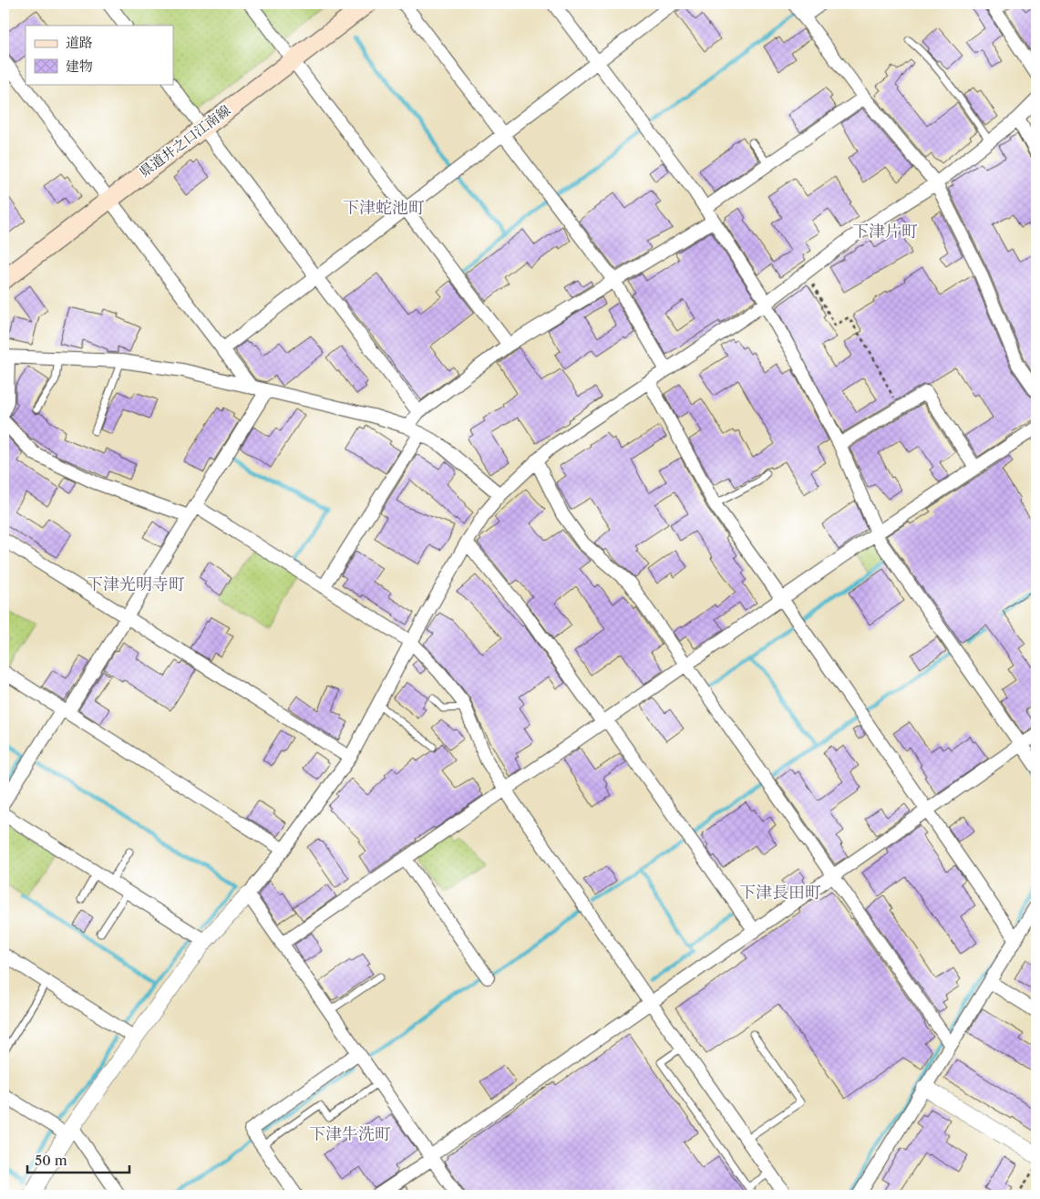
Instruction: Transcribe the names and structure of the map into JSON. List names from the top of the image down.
{
  "streets": {
    "main road": ["県道井之口江南線"]
  },
  "districts": [
    "下津蛇池町",
    "下津片町",
    "下津光明寺町",
    "下津長田町",
    "下津牛洗町"
  ],
  "legend": ["道路", "建物"],
  "scale_bar": "50 m"
}
